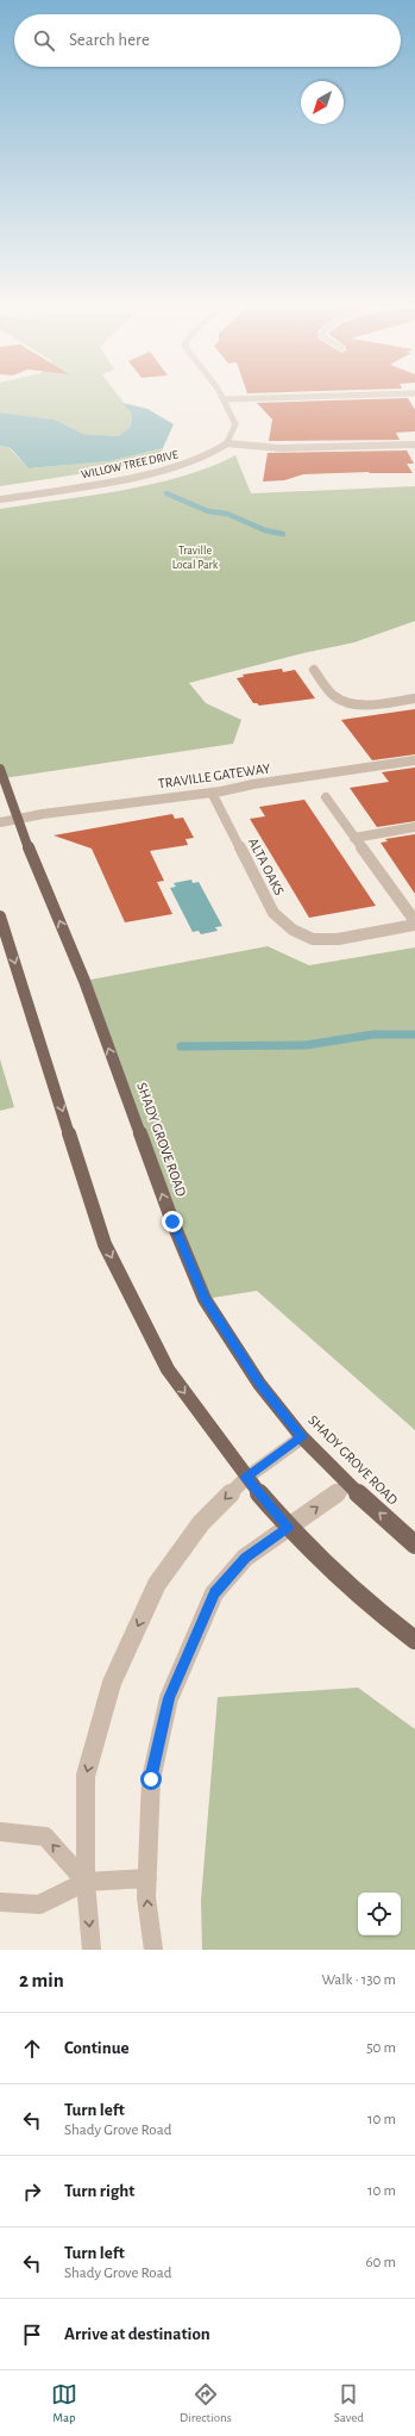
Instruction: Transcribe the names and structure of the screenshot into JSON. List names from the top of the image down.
{
  "streets": {
    "main road": ["SHADY GROVE ROAD"],
    "street": ["WILLOW TREE DRIVE", "TRAVILLE GATEWAY", "ALTA OAKS"]
  },
  "crossings": [
    ["TRAVILLE GATEWAY", "ALTA OAKS"],
    ["TRAVILLE GATEWAY", "SHADY GROVE ROAD"]
  ],
  "parks": ["Traville Local Park"],
  "north": "bottom left",
  "page": {
    "search": "Search here",
    "heading": ["2 min", "Walk · 130 m"],
    "list": [
      ["Continue", "50 m"],
      ["Turn left", "Shady Grove Road", "10 m"],
      ["Turn right", "10 m"],
      ["Turn left", "Shady Grove Road", "60 m"],
      "Arrive at destination"
    ],
    "nav": ["Map", "Directions", "Saved"]
  }
}
